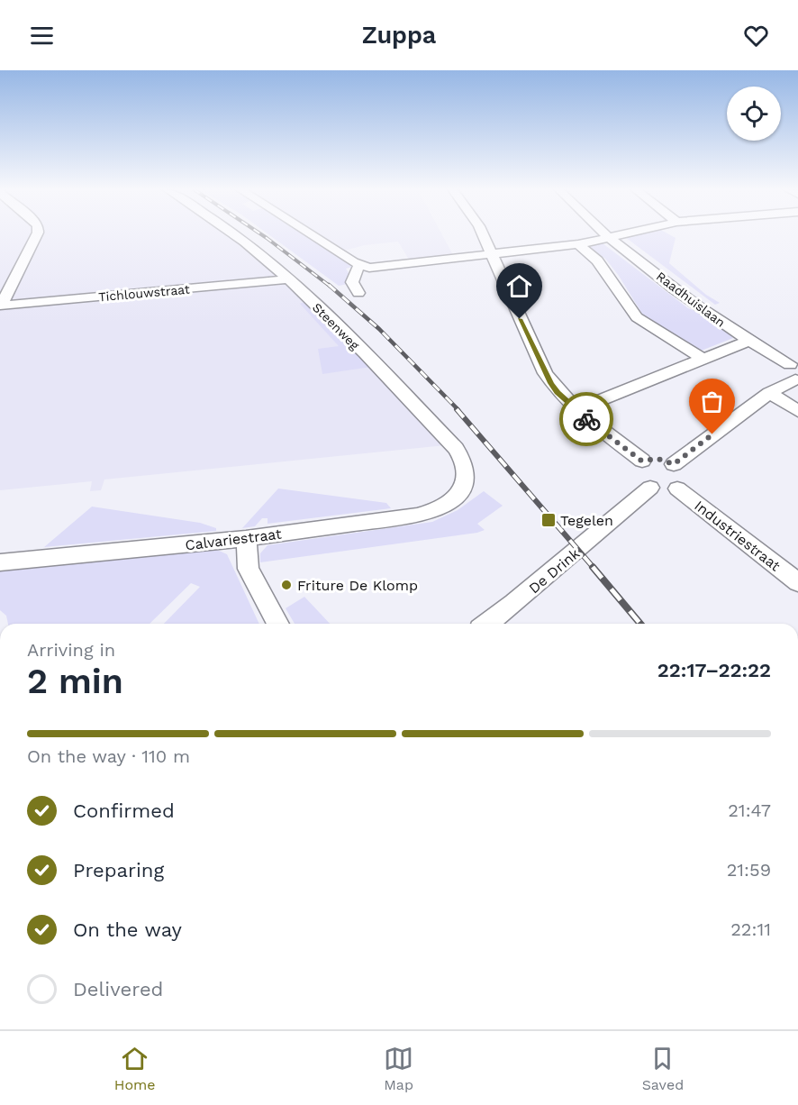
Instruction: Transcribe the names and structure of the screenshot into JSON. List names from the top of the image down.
{
  "streets": {
    "street": [
      "Tichlouwstraat",
      "Raadhuislaan",
      "Steenweg",
      "Industriestraat",
      "Calvariestraat",
      "De Drink"
    ]
  },
  "crossings": [
    ["Tichlouwstraat", "Steenweg"],
    ["Steenweg", "Calvariestraat"],
    ["Industriestraat", "De Drink"]
  ],
  "places": {
    "transit": ["Tegelen"],
    "other": ["Friture De Klomp"]
  },
  "page": {
    "header": "Zuppa",
    "heading": ["2 min", "Arriving in", "22:17–22:22"],
    "bar": "On the way · 110 m",
    "list": [
      ["Confirmed", "21:47"],
      ["Preparing", "21:59"],
      ["On the way", "22:11"],
      "Delivered"
    ],
    "tabs": ["Home", "Map", "Saved"]
  }
}
